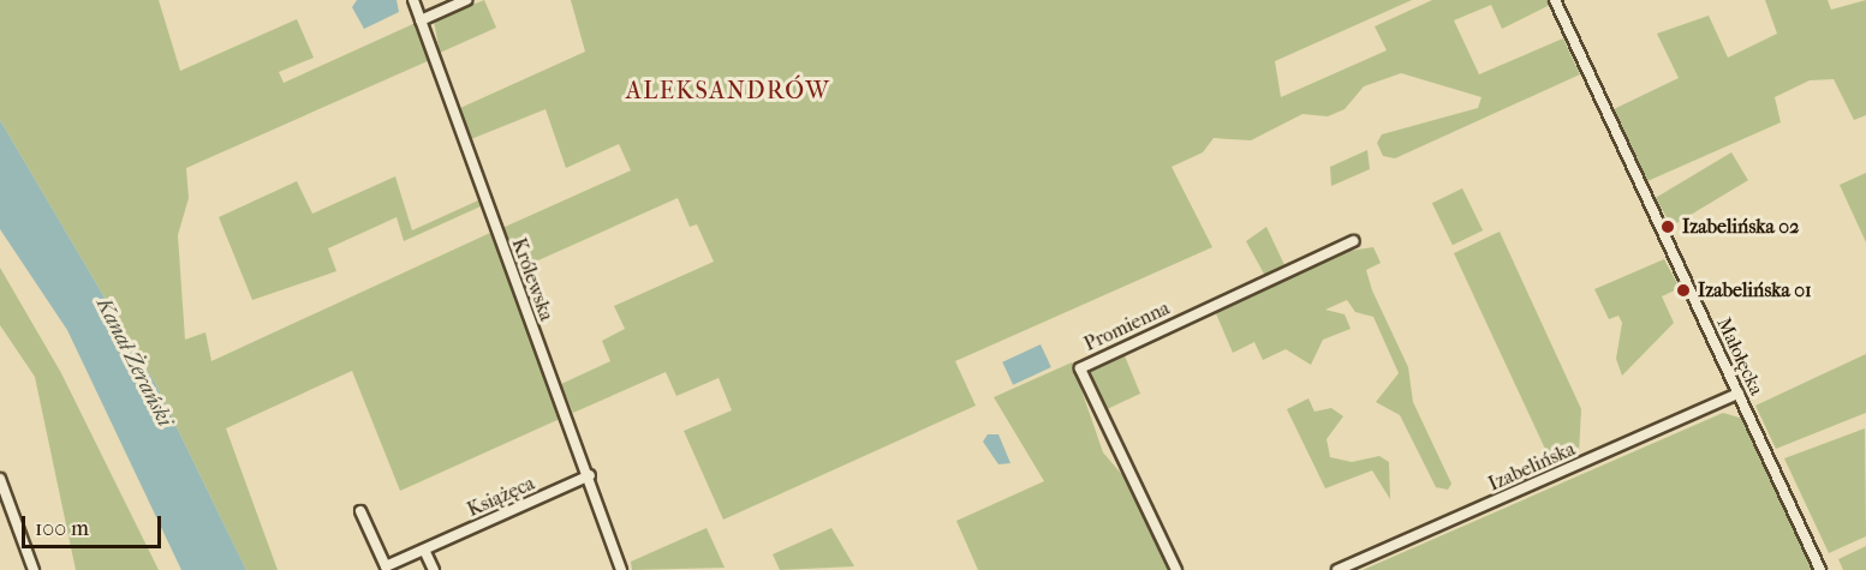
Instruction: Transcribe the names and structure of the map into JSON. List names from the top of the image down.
{
  "streets": {
    "street": [
      "Królewska",
      "Promienna",
      "Małołęcka",
      "Izabelińska",
      "Książęca"
    ]
  },
  "crossings": [
    ["Królewska", "Książęca"],
    ["Małołęcka", "Izabelińska"]
  ],
  "districts": ["ALEKSANDRÓW"],
  "water": ["Kanał Żerański"],
  "places": ["Izabelińska 02", "Izabelińska 01"],
  "scale_bar": "100 m"
}
